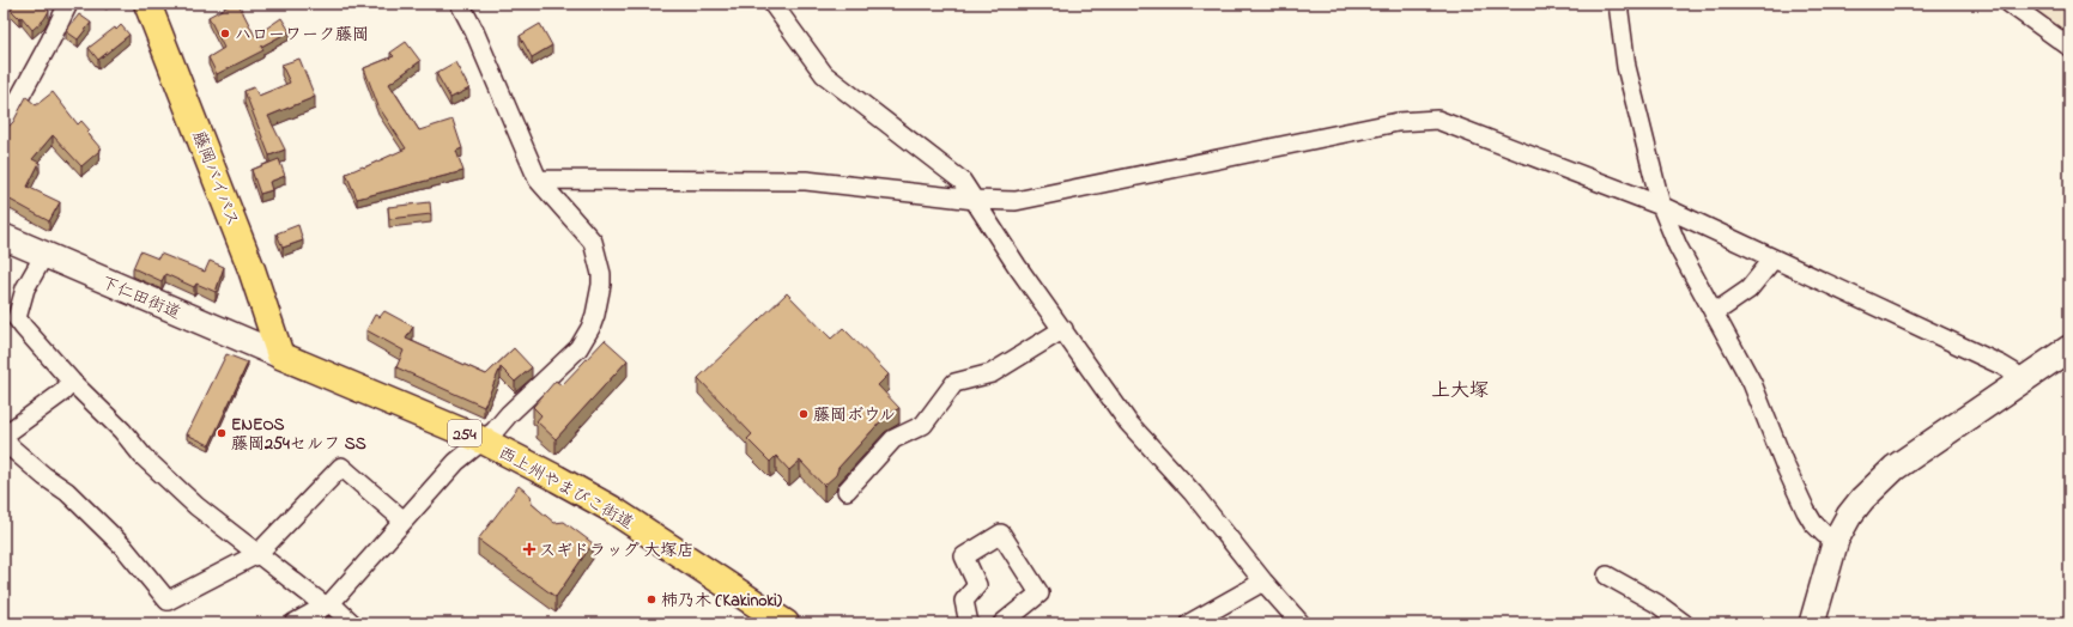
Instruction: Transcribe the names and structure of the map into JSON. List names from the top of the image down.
{
  "streets": {
    "highway": ["藤岡バイパス", "254", "西上州やまびこ街道"],
    "street": ["下仁田街道"]
  },
  "crossings": [
    ["藤岡バイパス", "下仁田街道"],
    ["藤岡バイパス", "西上州やまびこ街道"],
    ["下仁田街道", "西上州やまびこ街道"]
  ],
  "districts": ["上大塚"],
  "places": {
    "other": [
      "ハローワーク藤岡",
      "藤岡ボウル",
      "ENEOS 藤岡254セルフ SS",
      "柿乃木 (Kakinoki)"
    ],
    "health": ["スギドラッグ 大塚店"]
  }
}
